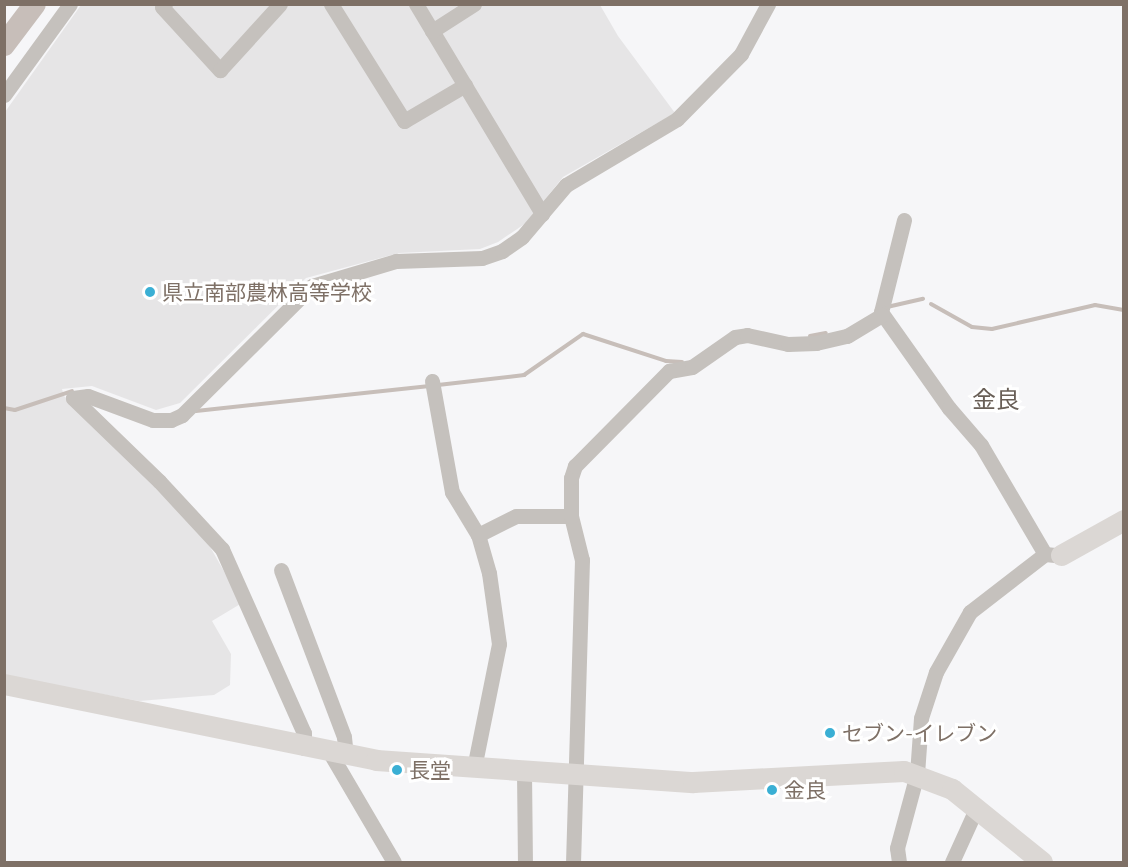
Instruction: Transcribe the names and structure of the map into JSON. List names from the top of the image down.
{
  "districts": ["金良"],
  "places": [
    "県立南部農林高等学校",
    "セブン-イレブン",
    "長堂",
    "金良"
  ]
}
